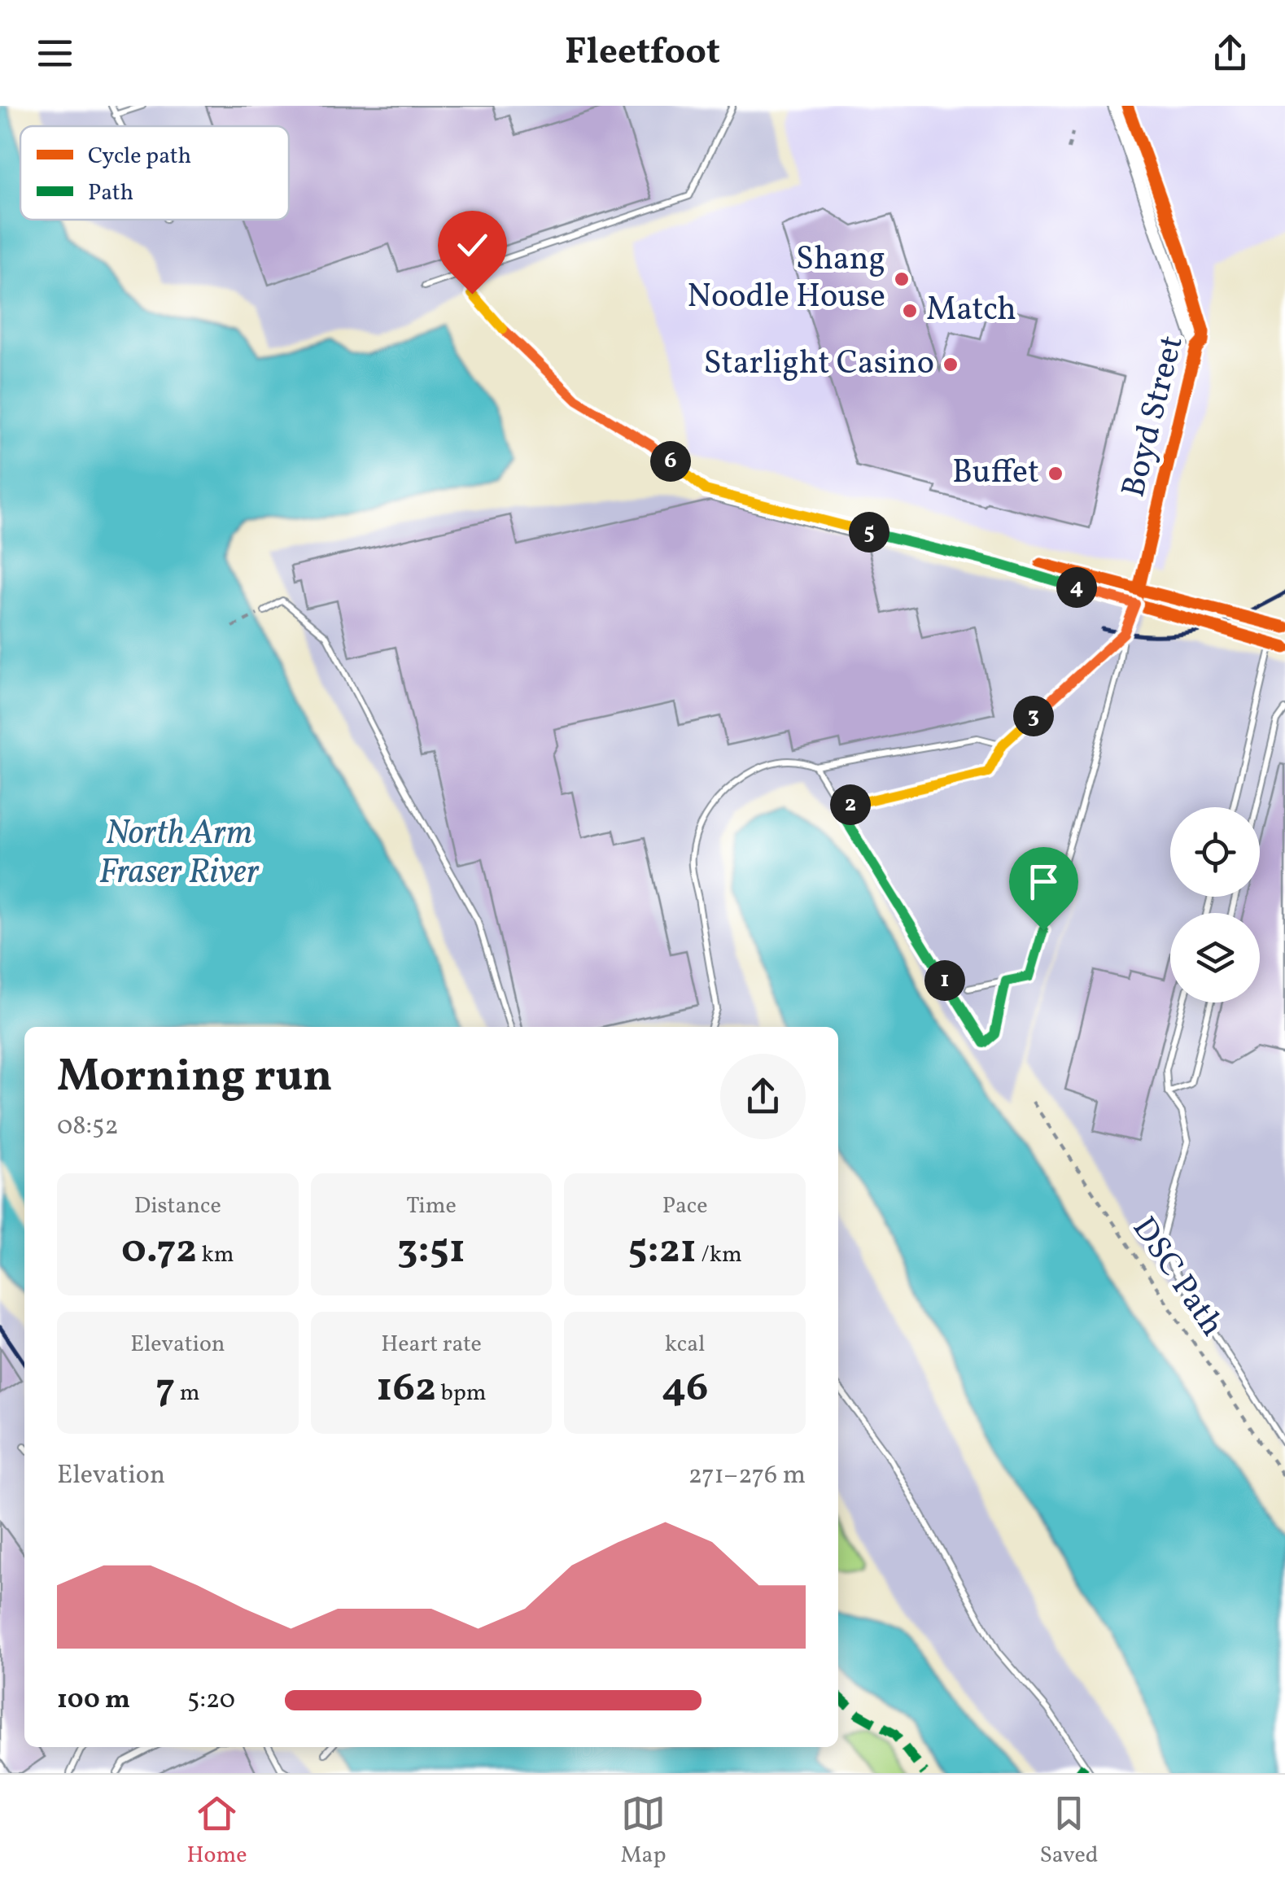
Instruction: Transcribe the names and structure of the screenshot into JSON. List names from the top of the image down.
{
  "streets": {
    "street": ["Boyd Street"],
    "path": ["DSC Path"]
  },
  "water": ["North Arm Fraser River"],
  "places": [
    "Shang Noodle House",
    "Match",
    "Starlight Casino",
    "Buffet"
  ],
  "legend": ["Cycle path", "Path"],
  "page": {
    "header": "Fleetfoot",
    "pins": [
      "6",
      "5",
      "4",
      "3",
      "2",
      "1"
    ],
    "heading": ["Morning run", "08:52"],
    "stats": [
      ["Distance", "0.72 km"],
      ["Time", "3:51"],
      ["Pace", "5:21 /km"],
      ["Elevation", "7 m"],
      ["Heart rate", "162 bpm"],
      ["kcal", "46"]
    ],
    "chart": ["Elevation", "271–276 m"],
    "list": [
      {
        "name": "100 m",
        "note": "5:20"
      }
    ],
    "tabs": ["Home", "Map", "Saved"]
  }
}
